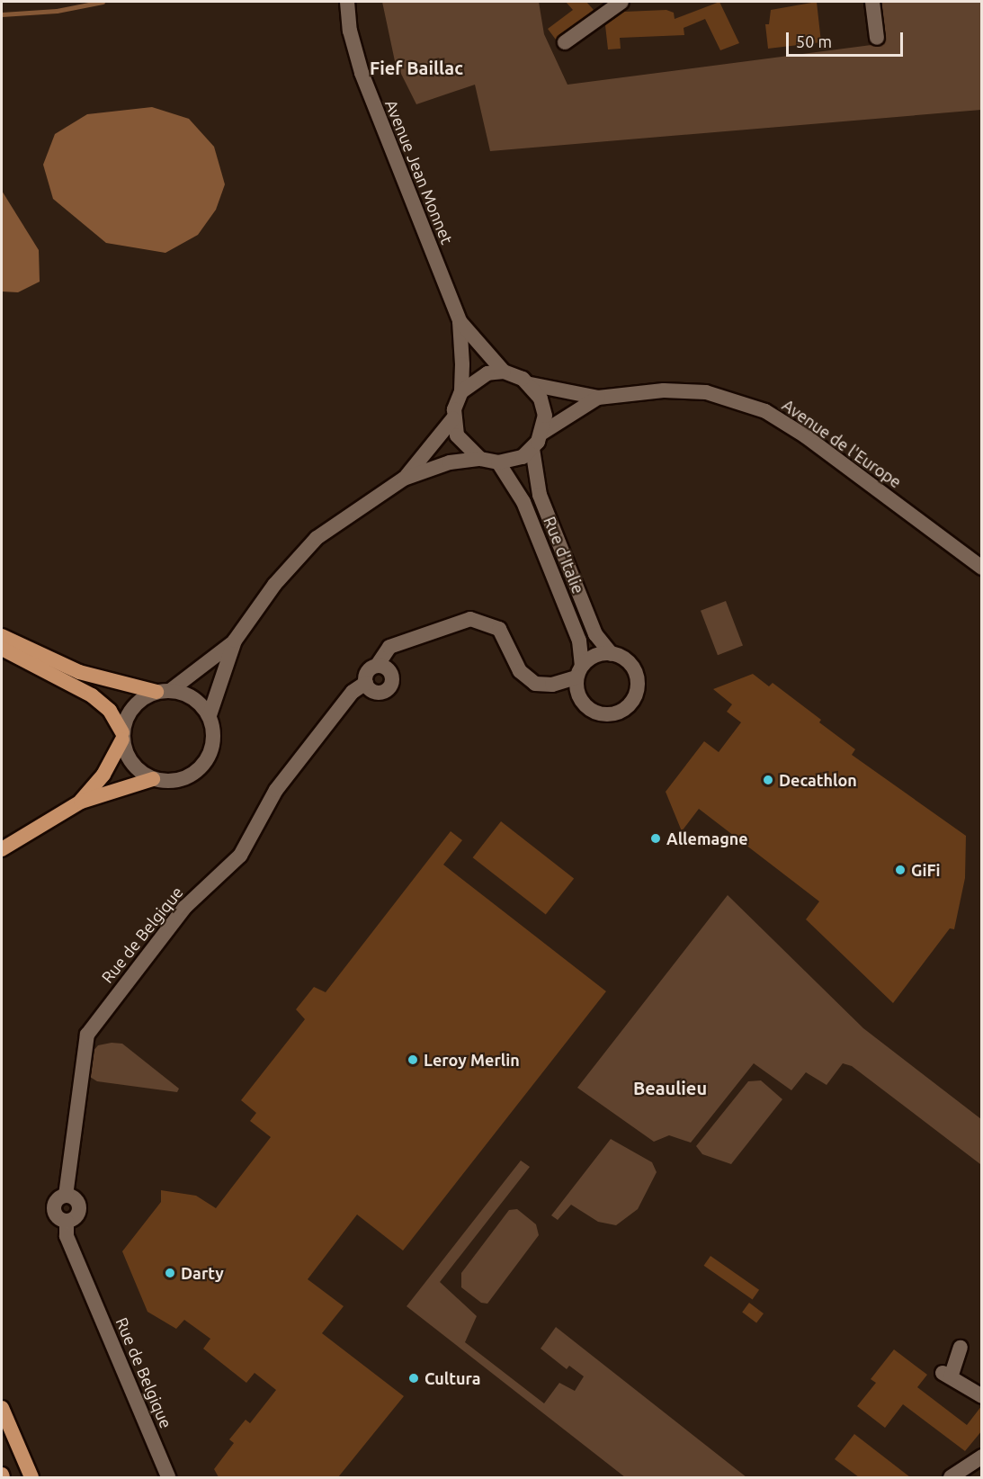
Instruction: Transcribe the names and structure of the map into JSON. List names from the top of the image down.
{
  "streets": {
    "street": [
      "Avenue Jean Monnet",
      "Avenue de l'Europe",
      "Rue d'Italie",
      "Rue de Belgique"
    ]
  },
  "crossings": [
    ["Avenue Jean Monnet", "Avenue de l'Europe"],
    ["Avenue Jean Monnet", "Rue d'Italie"],
    ["Avenue de l'Europe", "Rue d'Italie"]
  ],
  "districts": ["Fief Baillac", "Beaulieu"],
  "places": [
    "Decathlon",
    "Allemagne",
    "GiFi",
    "Leroy Merlin",
    "Darty",
    "Cultura"
  ],
  "scale_bar": "50 m"
}
